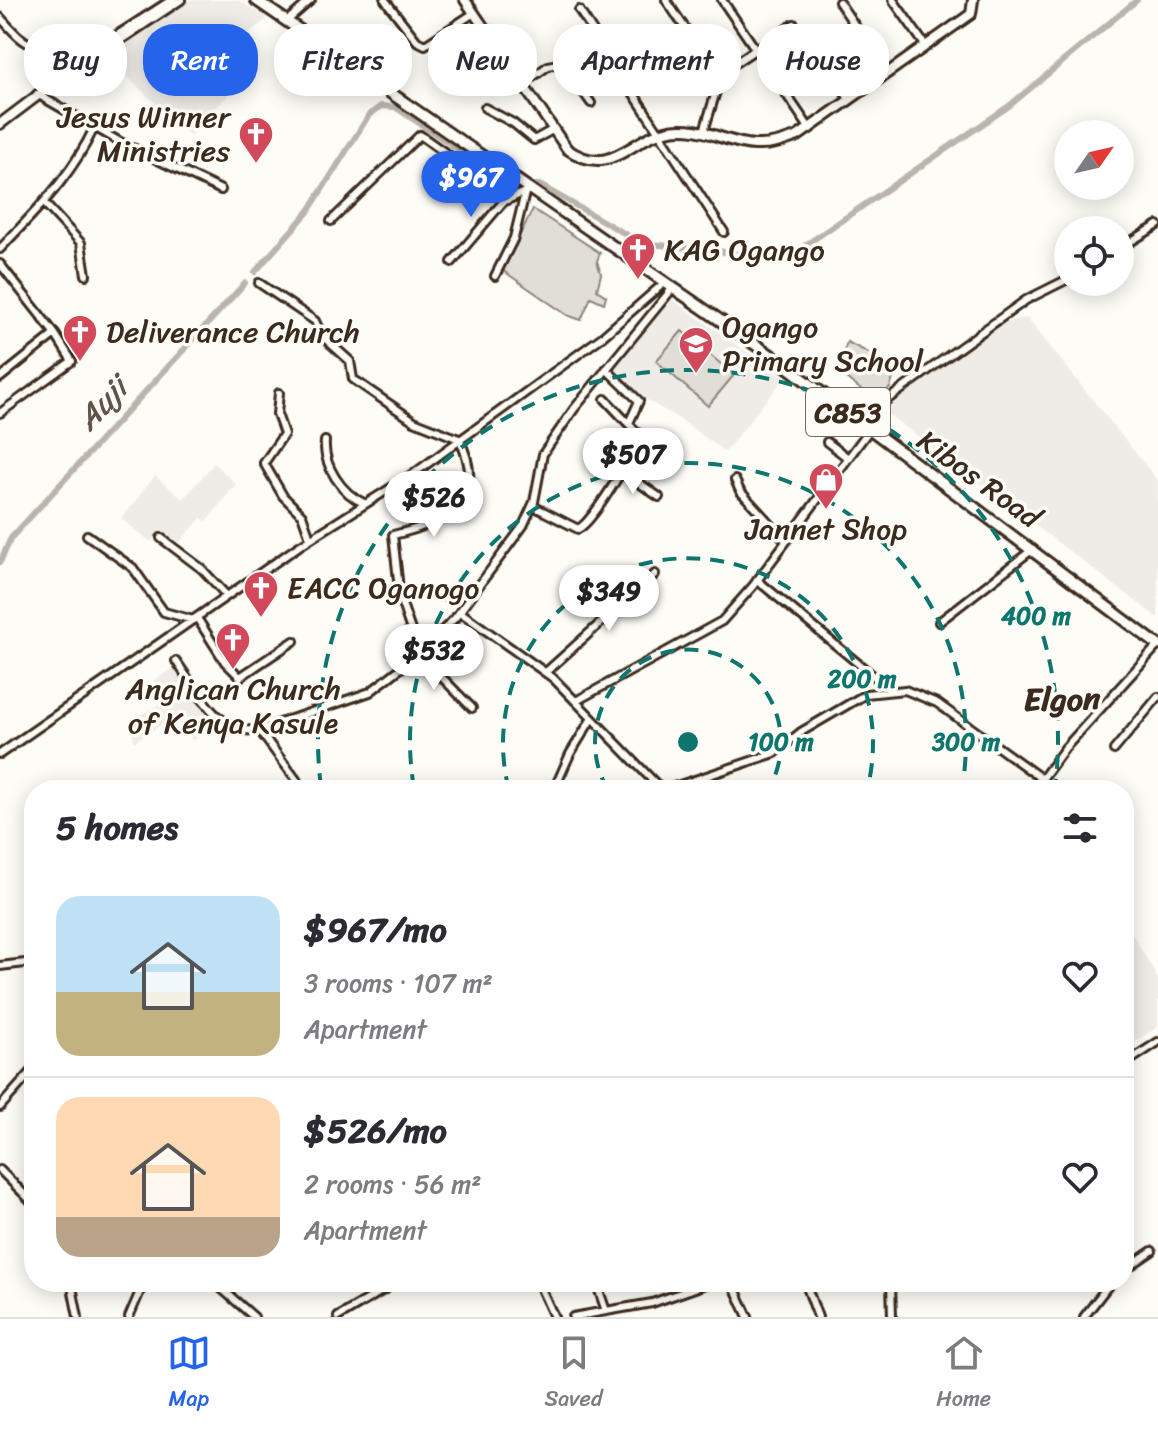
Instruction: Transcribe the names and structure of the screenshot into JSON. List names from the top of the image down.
{
  "streets": {
    "main road": ["C853", "Kibos Road"]
  },
  "districts": ["Elgon"],
  "water": ["Auji"],
  "places": {
    "church": [
      "Jesus Winner Ministries",
      "KAG Ogango",
      "Deliverance Church",
      "EACC Oganogo",
      "Anglican Church of Kenya Kasule"
    ],
    "school or university": ["Ogango Primary School"],
    "shop": ["Jannet Shop"]
  },
  "north": "top right",
  "page": {
    "chip": [
      "Buy",
      "Rent",
      "Filters",
      "New",
      "Apartment",
      "House"
    ],
    "price": [
      "$967",
      "$507",
      "$526",
      "$349",
      "$532"
    ],
    "heading": "5 homes",
    "list": [
      {
        "name": "$967/mo",
        "note": "3 rooms · 107 m² · Apartment"
      },
      {
        "name": "$526/mo",
        "note": "2 rooms · 56 m² · Apartment"
      }
    ],
    "tabs": ["Map", "Saved", "Home"]
  },
  "rings": [
    "400 m",
    "200 m",
    "100 m",
    "300 m"
  ]
}
